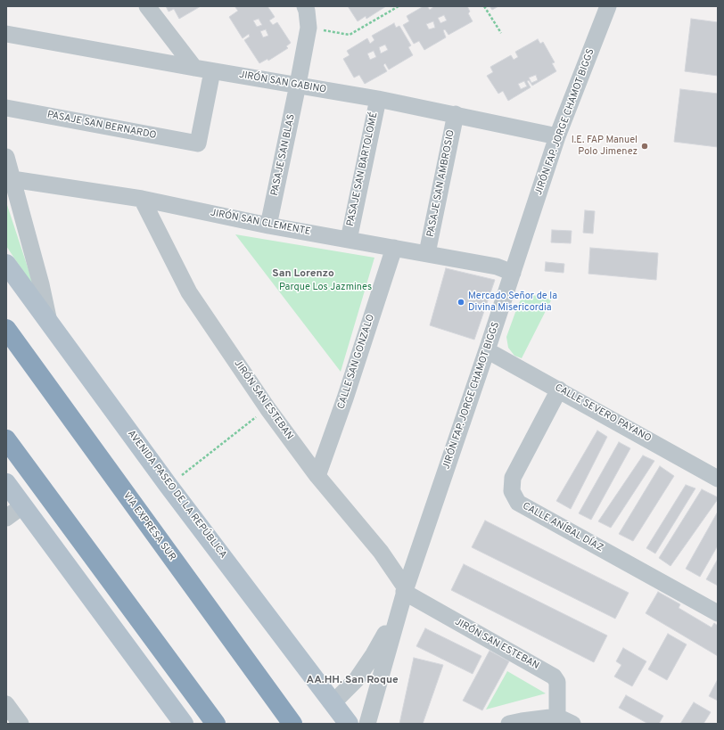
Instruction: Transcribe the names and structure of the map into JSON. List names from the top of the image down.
{
  "streets": {
    "highway": ["VIA EXPRESA SUR"],
    "main road": ["AVENIDA PASEO DE LA REPÚBLICA"],
    "street": [
      "JIRÓN SAN GABINO",
      "JIRÓN FAP. JORGE CHAMOT BIGGS",
      "PASAJE SAN BERNARDO",
      "PASAJE SAN BLAS",
      "PASAJE SAN BARTOLOMÉ",
      "PASAJE SAN AMBROSIO",
      "JIRÓN SAN CLEMENTE",
      "CALLE SAN GONZALO",
      "JIRÓN SAN ESTEBAN",
      "CALLE SEVERO PAYANO",
      "CALLE ANÍBAL DÍAZ"
    ]
  },
  "crossings": [
    ["JIRÓN SAN GABINO", "JIRÓN FAP. JORGE CHAMOT BIGGS"],
    ["JIRÓN SAN GABINO", "PASAJE SAN BERNARDO"],
    ["JIRÓN SAN GABINO", "PASAJE SAN BLAS"],
    ["JIRÓN SAN GABINO", "PASAJE SAN BARTOLOMÉ"],
    ["JIRÓN SAN GABINO", "PASAJE SAN AMBROSIO"],
    ["JIRÓN FAP. JORGE CHAMOT BIGGS", "JIRÓN SAN CLEMENTE"],
    ["JIRÓN FAP. JORGE CHAMOT BIGGS", "JIRÓN SAN ESTEBAN"],
    ["JIRÓN FAP. JORGE CHAMOT BIGGS", "CALLE SEVERO PAYANO"],
    ["JIRÓN FAP. JORGE CHAMOT BIGGS", "AVENIDA PASEO DE LA REPÚBLICA"],
    ["PASAJE SAN BLAS", "JIRÓN SAN CLEMENTE"],
    ["PASAJE SAN BARTOLOMÉ", "JIRÓN SAN CLEMENTE"],
    ["PASAJE SAN AMBROSIO", "JIRÓN SAN CLEMENTE"],
    ["JIRÓN SAN CLEMENTE", "CALLE SAN GONZALO"],
    ["JIRÓN SAN CLEMENTE", "JIRÓN SAN ESTEBAN"],
    ["CALLE SAN GONZALO", "JIRÓN SAN ESTEBAN"],
    ["CALLE SEVERO PAYANO", "CALLE ANÍBAL DÍAZ"]
  ],
  "districts": ["San Lorenzo", "AA.HH. San Roque"],
  "parks": ["Parque Los Jazmines"],
  "places": ["I.E. FAP Manuel Polo Jimenez", "Mercado Señor de la Divina Misericordia"]
}
